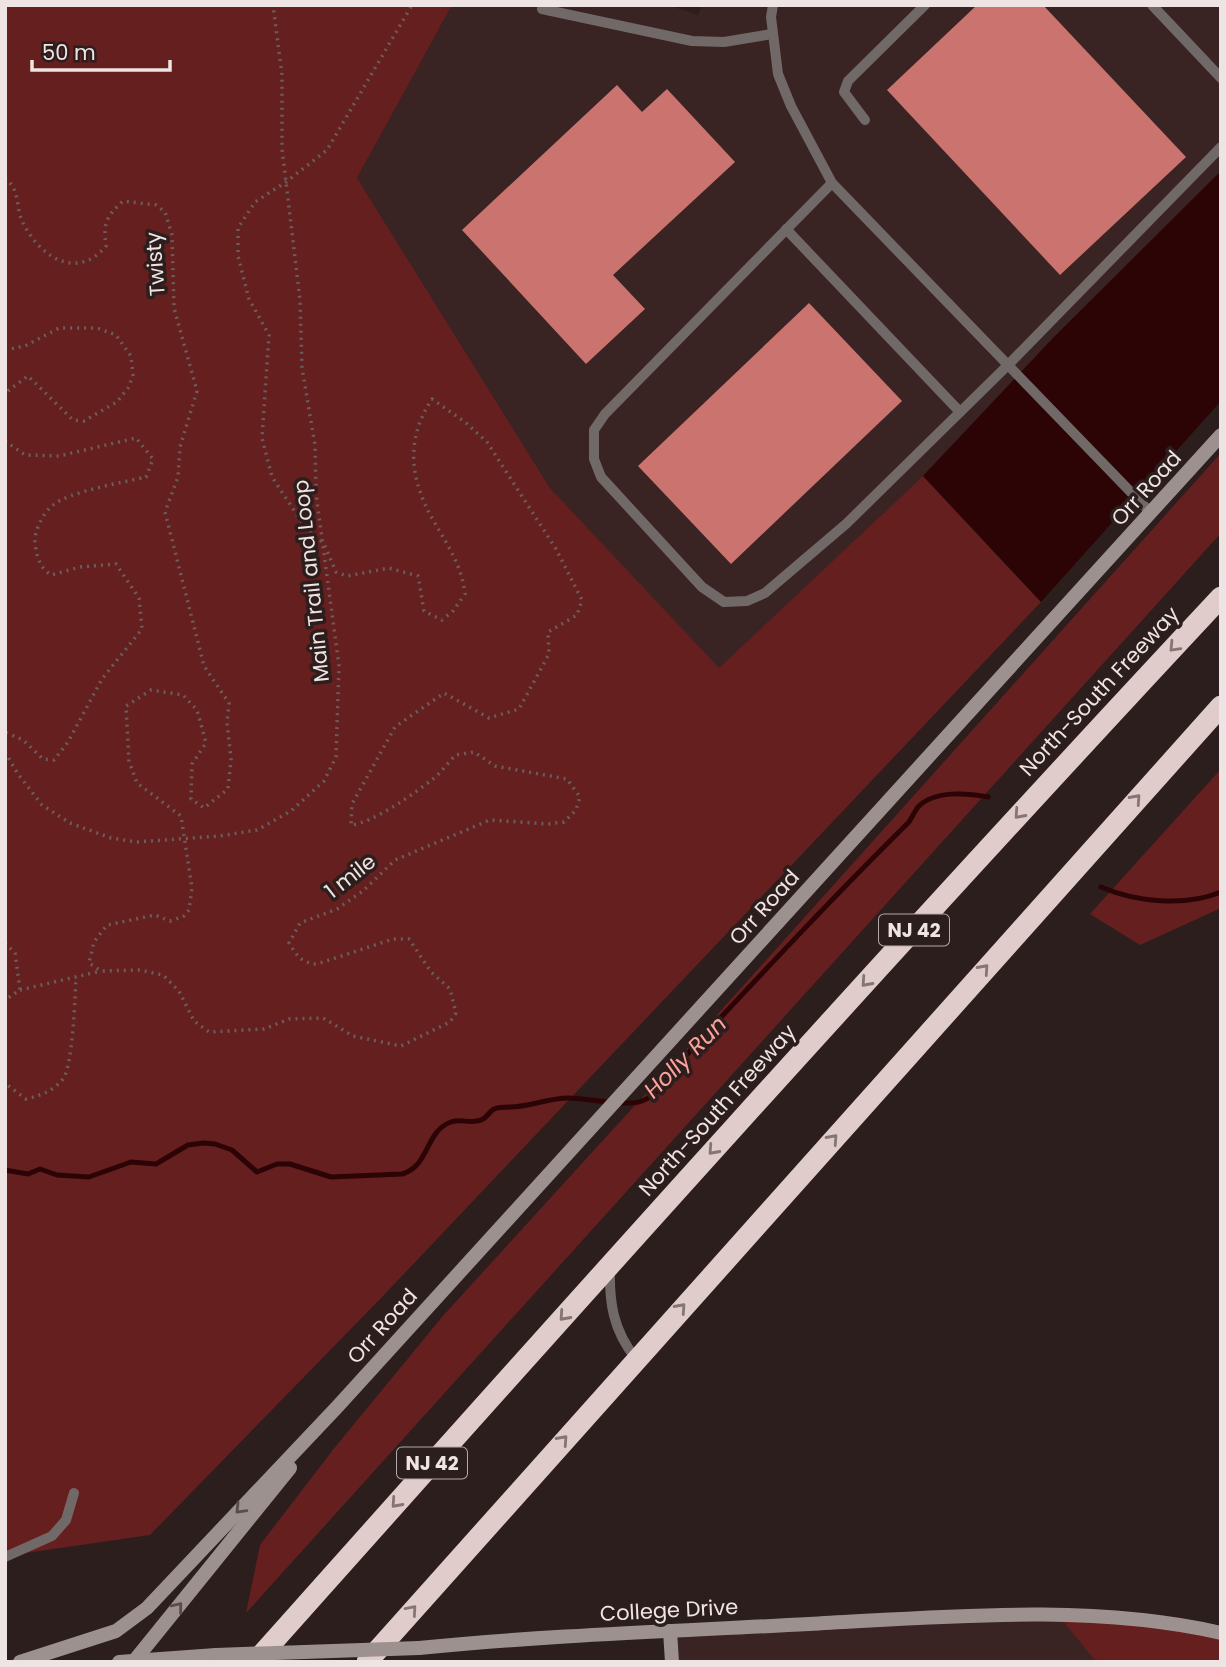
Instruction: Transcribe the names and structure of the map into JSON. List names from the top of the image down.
{
  "streets": {
    "highway": ["North-South Freeway", "NJ 42"],
    "street": ["Orr Road", "College Drive"],
    "path": ["Twisty", "Main Trail and Loop", "1 mile"]
  },
  "crossings": [
    ["Twisty", "Main Trail and Loop"],
    ["Orr Road", "College Drive"],
    ["Main Trail and Loop", "1 mile"]
  ],
  "water": ["Holly Run"],
  "scale_bar": "50 m"
}
